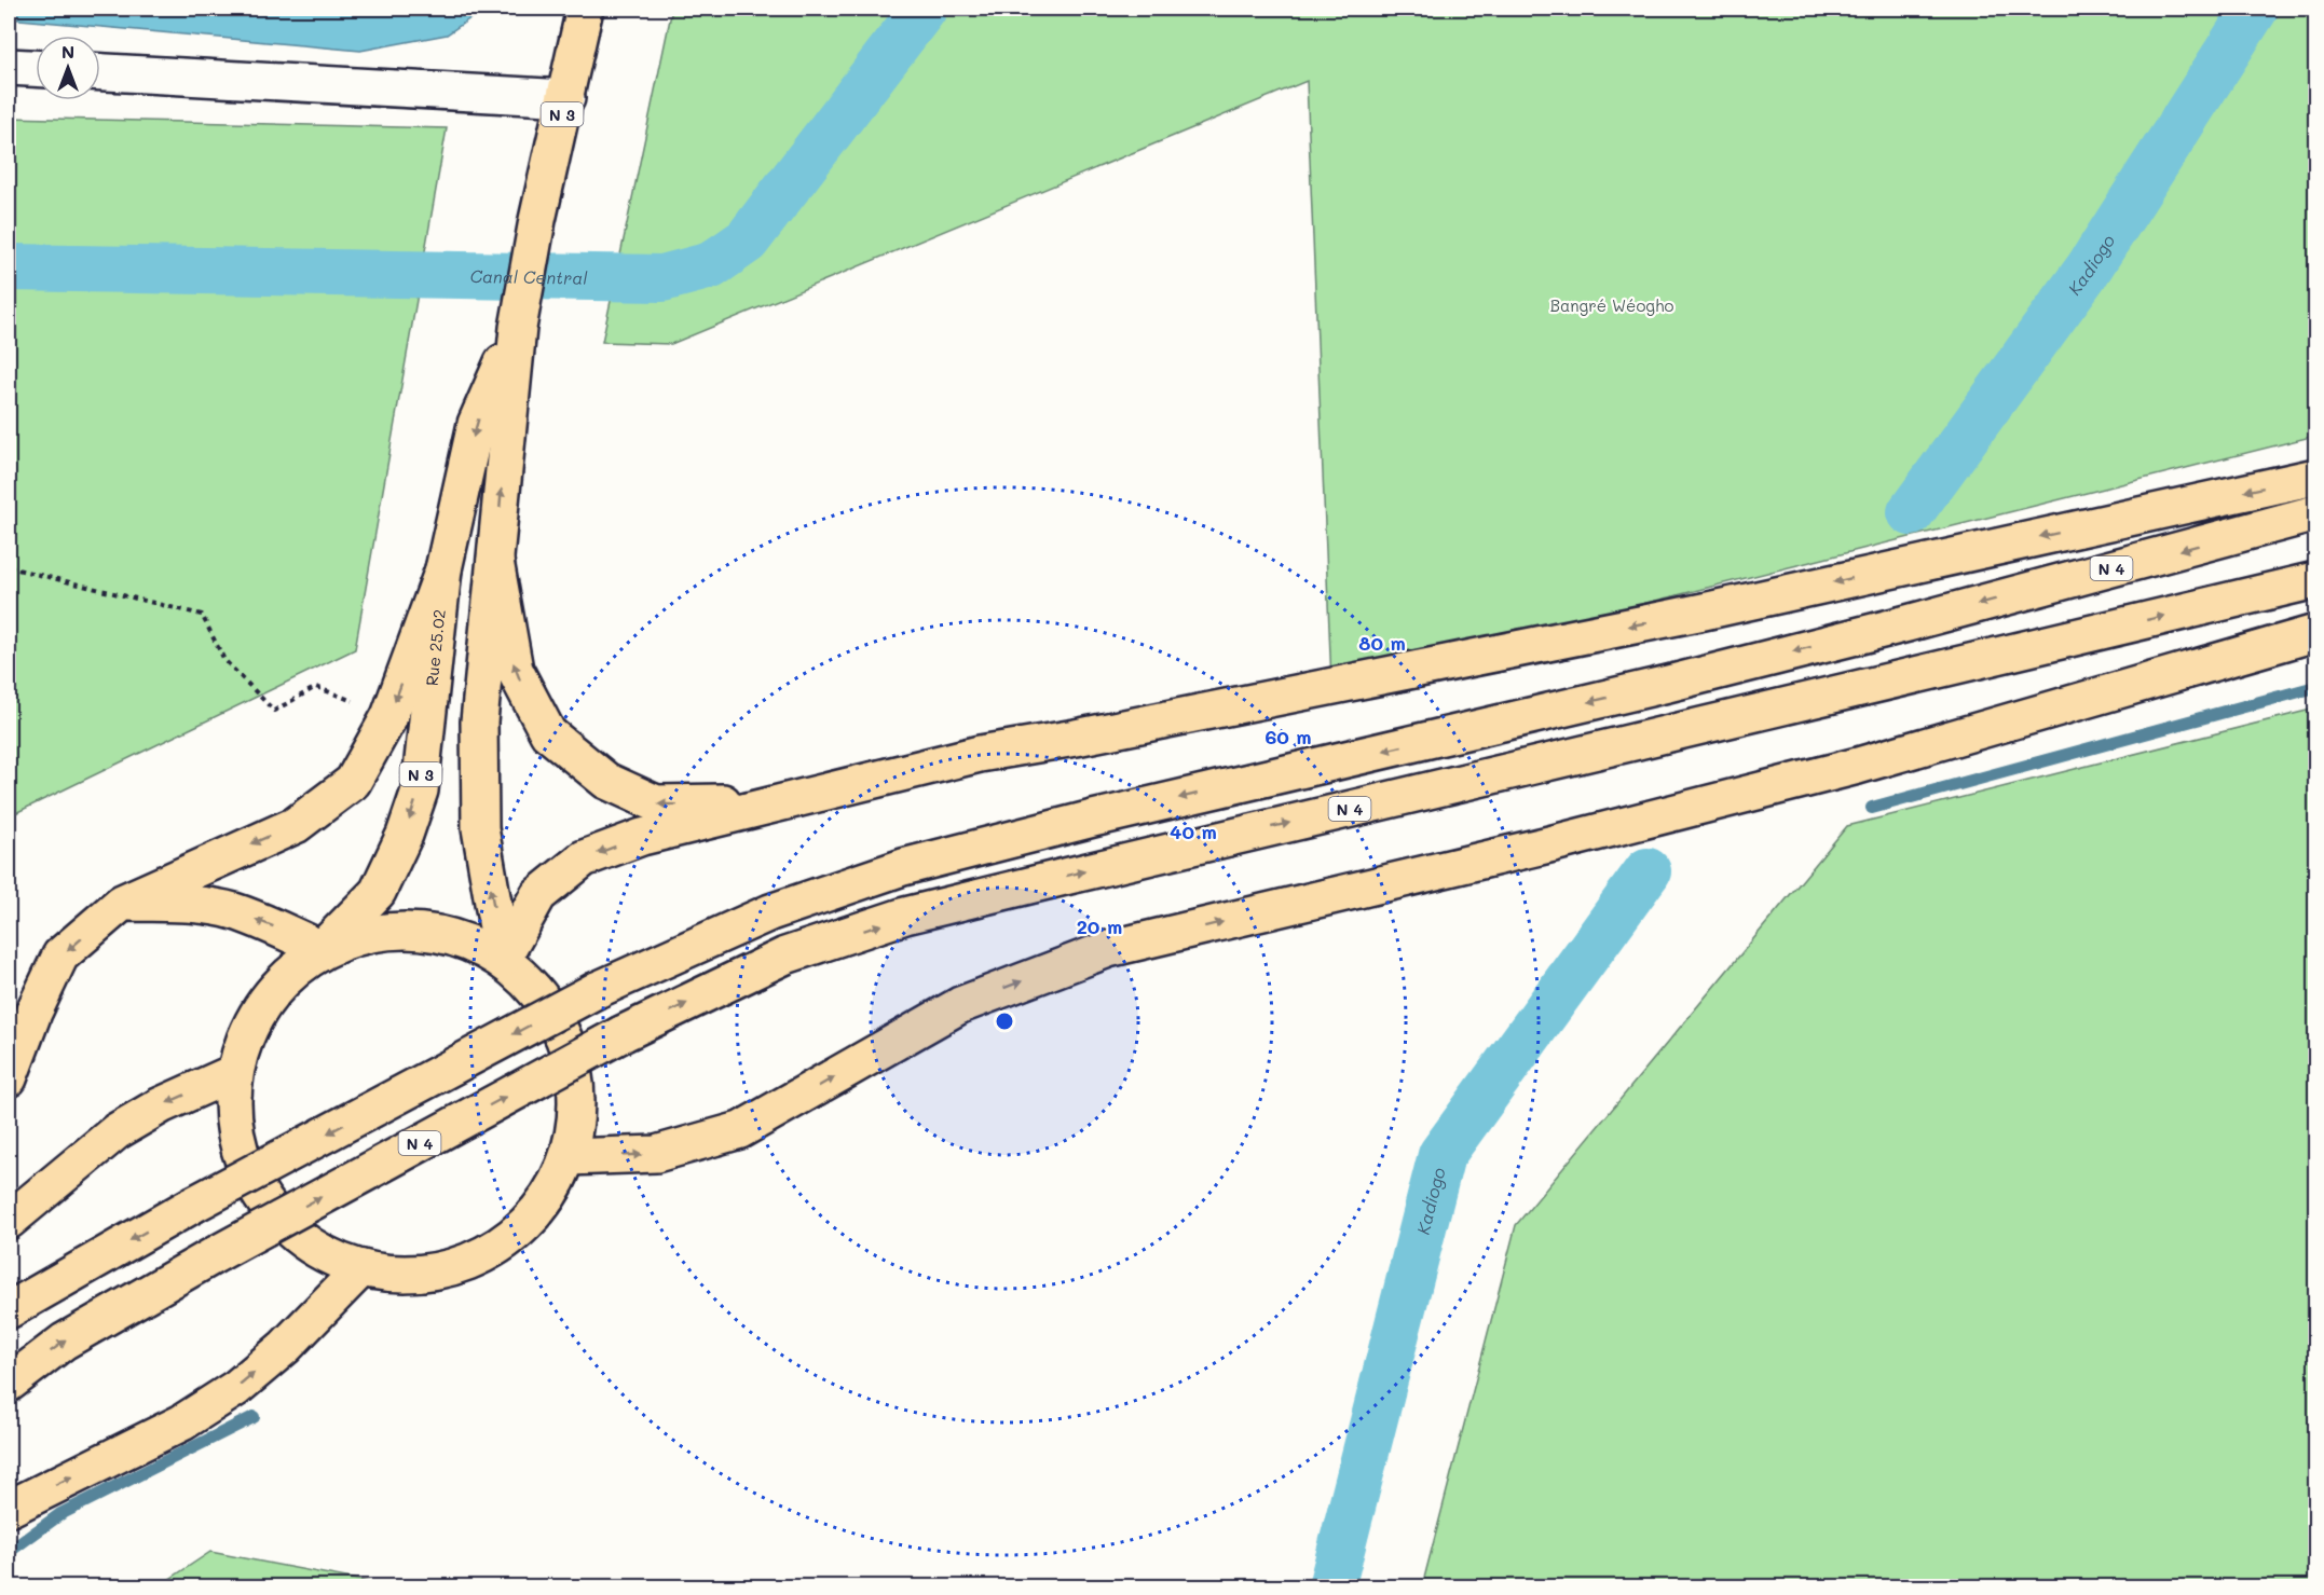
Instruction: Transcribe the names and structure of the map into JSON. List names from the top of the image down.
{
  "streets": {
    "main road": ["N 3", "N 4", "Rue 25.02"]
  },
  "crossings": [
    ["N 3", "Rue 25.02"]
  ],
  "water": ["Kadiogo", "Canal Central"],
  "parks": ["Bangré Wéogho"],
  "north": "top",
  "rings": [
    "80 m",
    "60 m",
    "40 m",
    "20 m"
  ]
}
